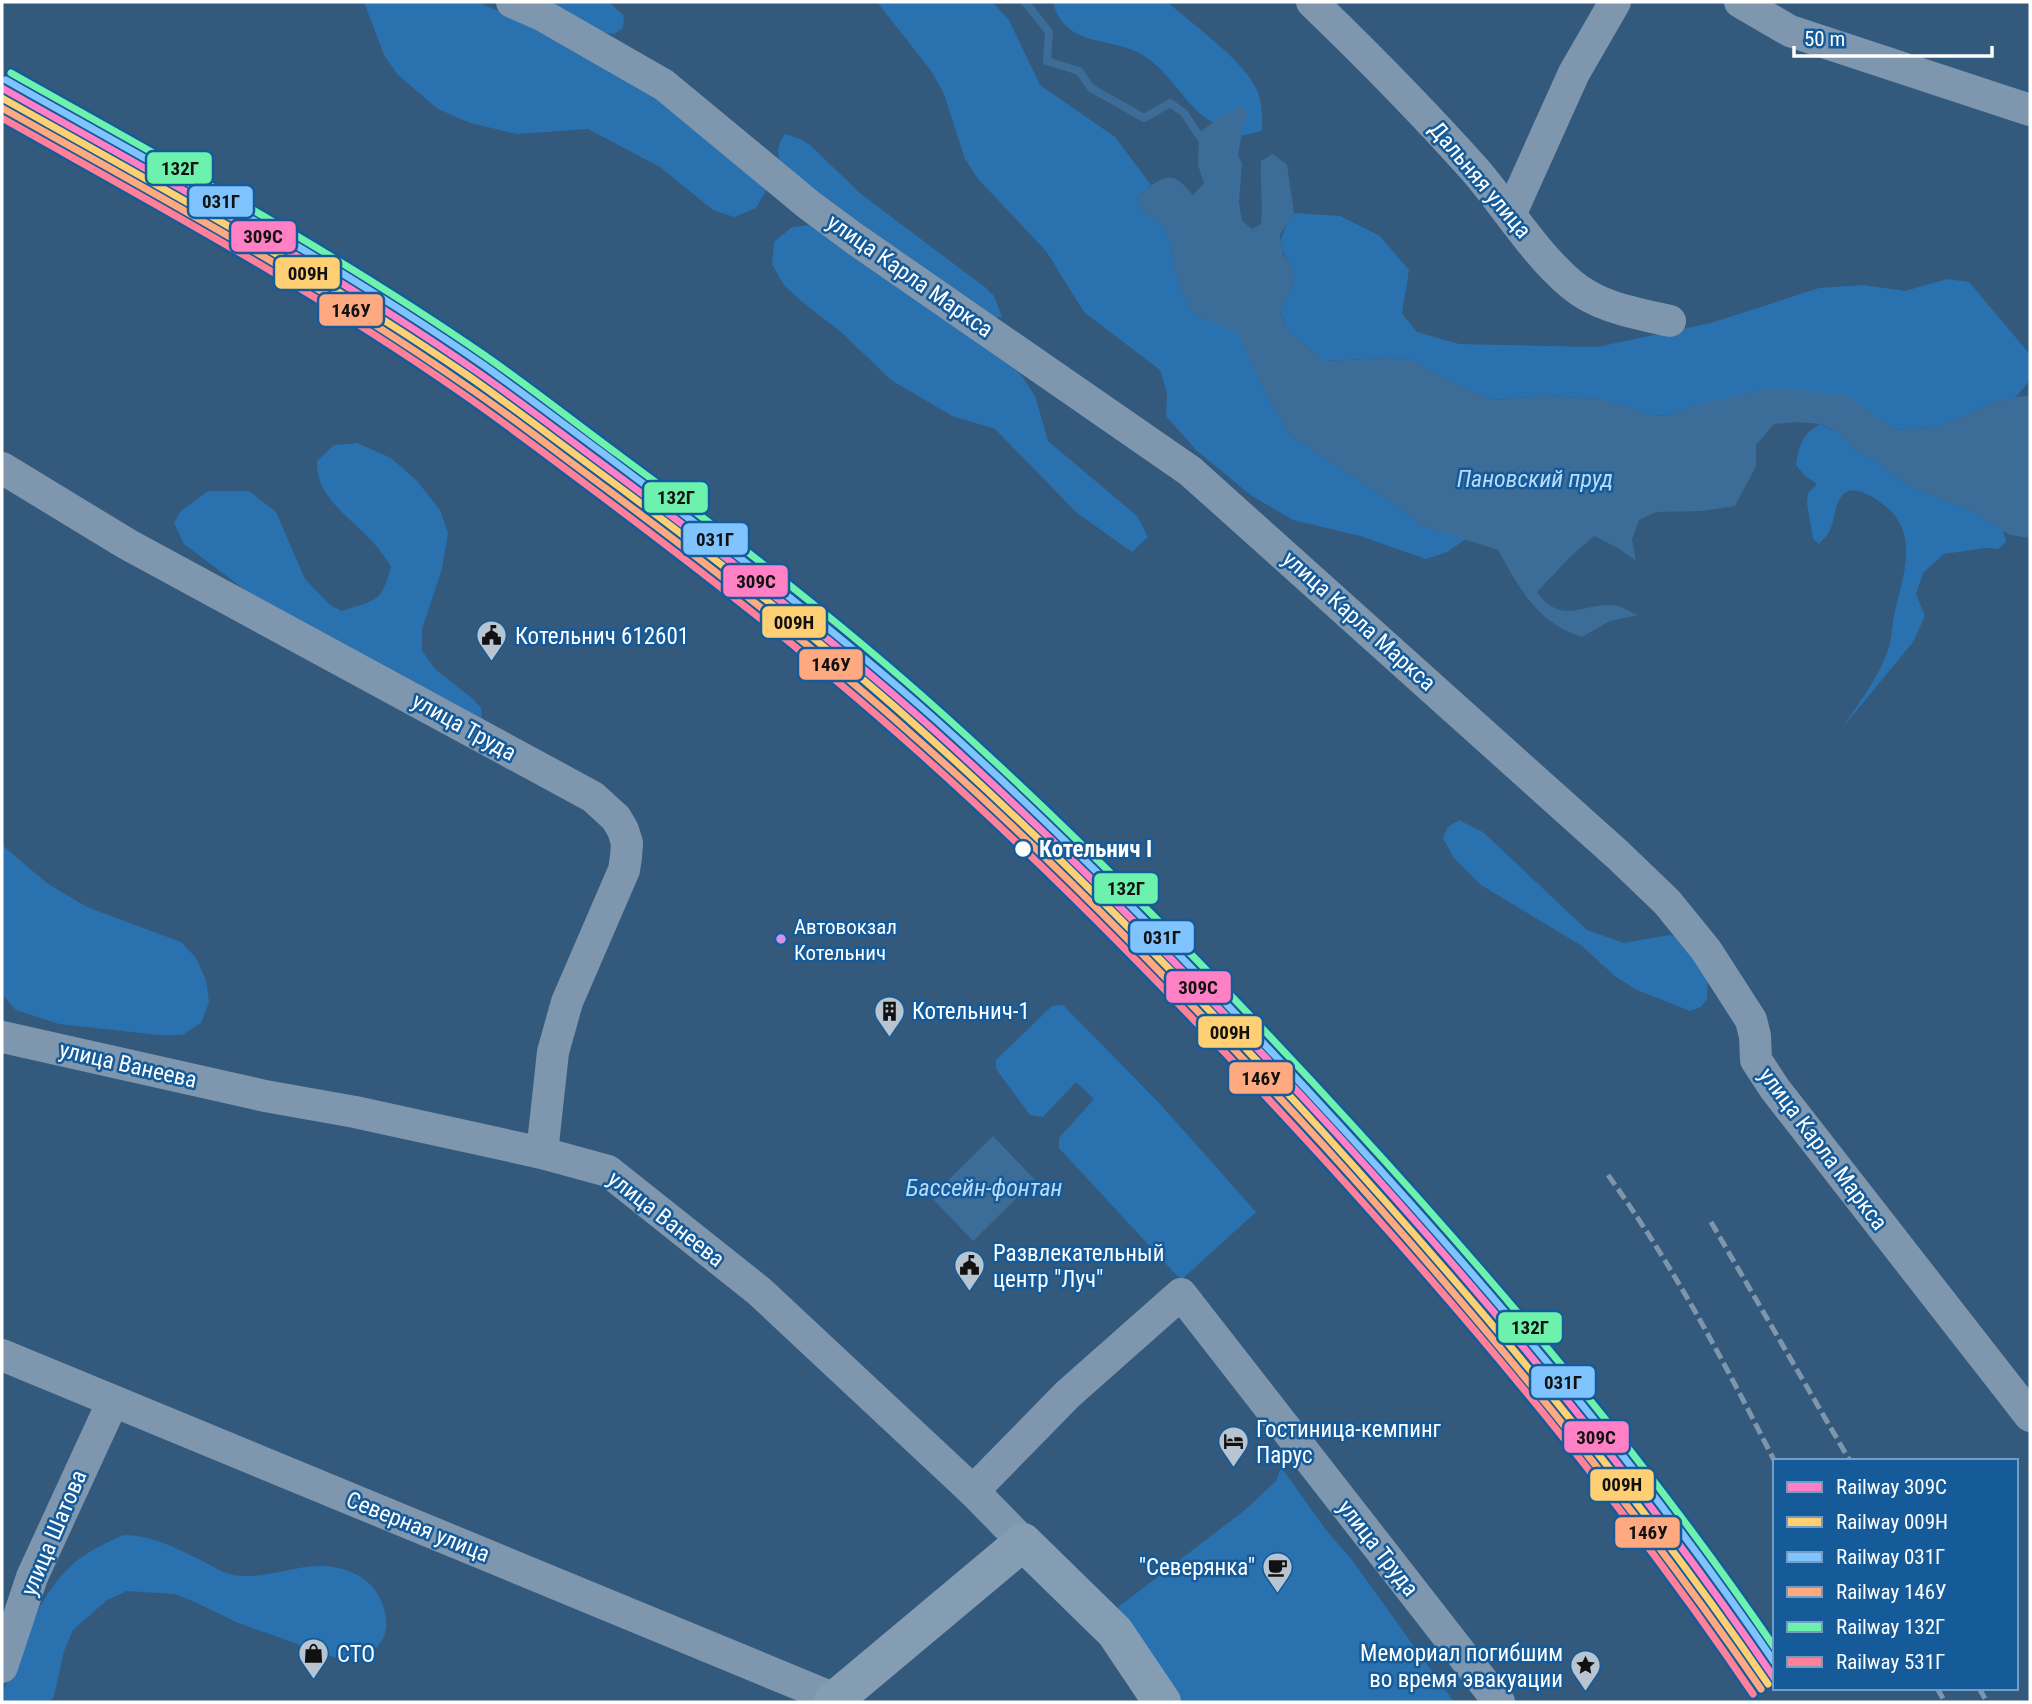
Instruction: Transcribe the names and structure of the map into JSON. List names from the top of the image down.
{
  "streets": {
    "street": [
      "Дальняя улица",
      "улица Карла Маркса",
      "улица Труда",
      "улица Ванеева",
      "Северная улица",
      "улица Шатова"
    ]
  },
  "crossings": [
    ["улица Труда", "улица Ванеева"],
    ["Северная улица", "улица Шатова"]
  ],
  "water": ["Пановский пруд", "Бассейн-фонтан"],
  "places": {
    "public building": ["Котельнич 612601", "Развлекательный центр \"Луч\""],
    "other": ["Котельнич I", "Автовокзал Котельнич"],
    "building": ["Котельнич-1"],
    "hotel": ["Гостиница-кемпинг Парус"],
    "cafe": ["\"Северянка\""],
    "shop": ["СТО"],
    "place": ["Мемориал погибшим во время эвакуации"]
  },
  "lines": [
    "rail line 132Г",
    "rail line 031Г",
    "rail line 309С",
    "rail line 009Н",
    "rail line 146У",
    "rail line 531Г"
  ],
  "legend": [
    "Railway 309С",
    "Railway 009Н",
    "Railway 031Г",
    "Railway 146У",
    "Railway 132Г",
    "Railway 531Г"
  ],
  "scale_bar": "50 m"
}
